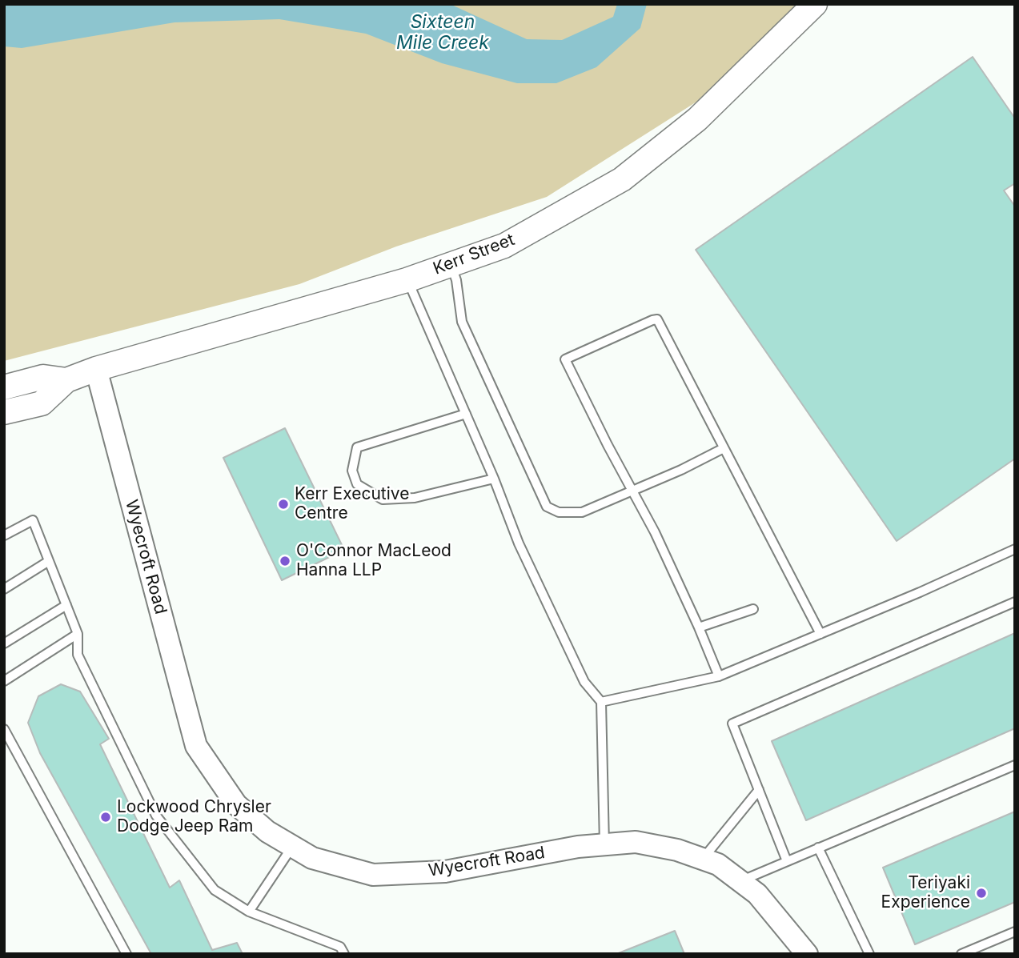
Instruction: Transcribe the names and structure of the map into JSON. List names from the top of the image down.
{
  "streets": {
    "main road": ["Kerr Street"],
    "street": ["Wyecroft Road"]
  },
  "crossings": [
    ["Kerr Street", "Wyecroft Road"]
  ],
  "water": ["Sixteen Mile Creek"],
  "places": [
    "Kerr Executive Centre",
    "O'Connor MacLeod Hanna LLP",
    "Lockwood Chrysler Dodge Jeep Ram",
    "Teriyaki Experience"
  ]
}
